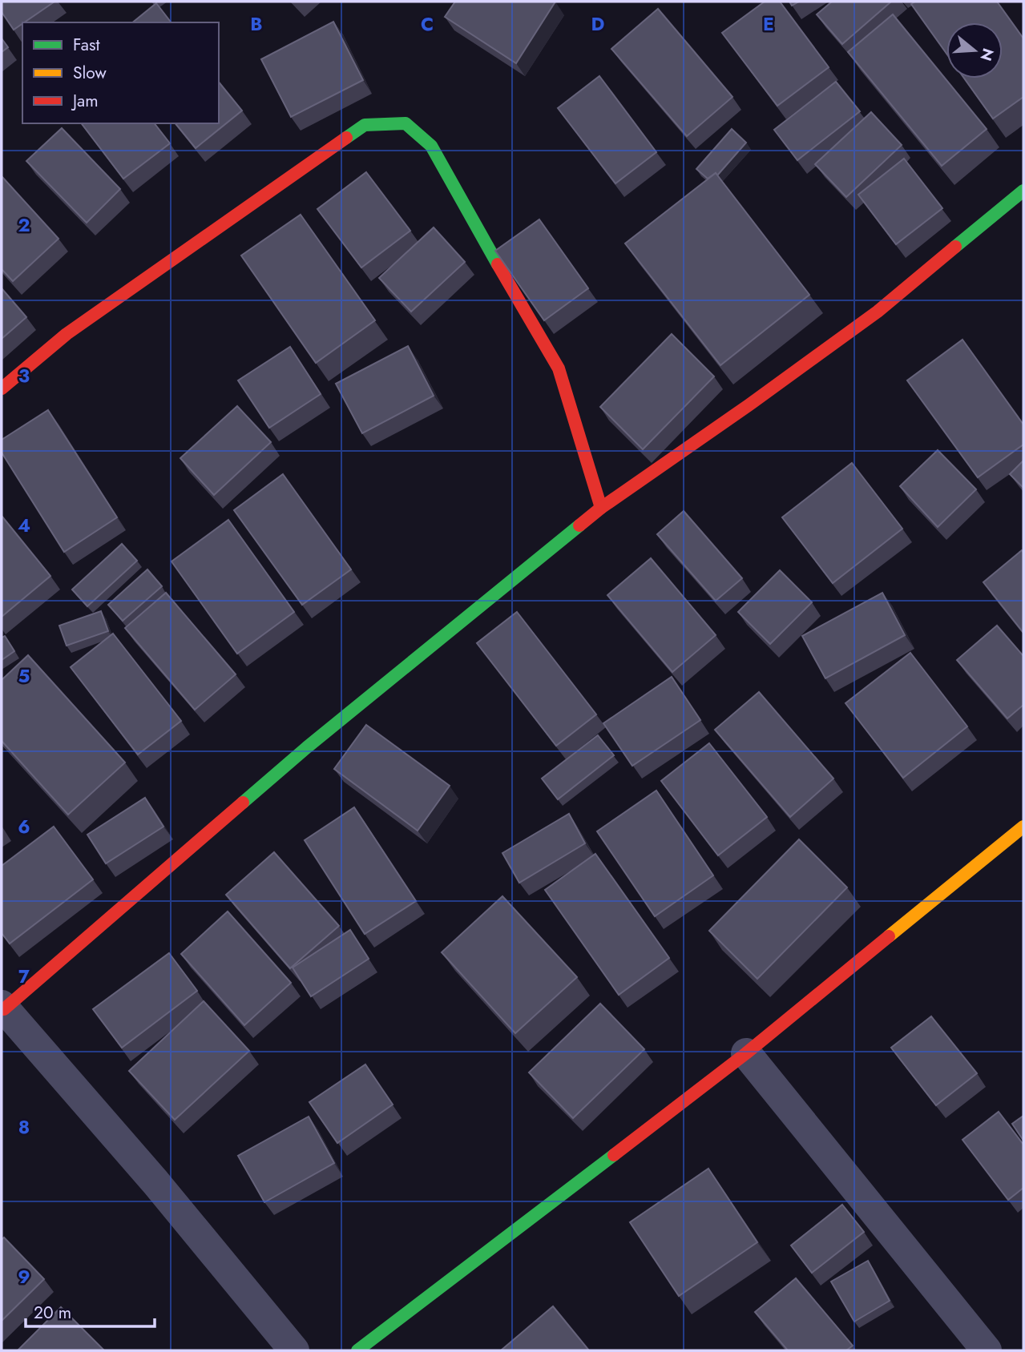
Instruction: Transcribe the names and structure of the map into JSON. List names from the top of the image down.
{
  "legend": ["Fast", "Slow", "Jam"],
  "scale_bar": "20 m",
  "north": "right",
  "grid": {
    "columns": [
      "B",
      "C",
      "D",
      "E"
    ],
    "rows": [
      "2",
      "3",
      "4",
      "5",
      "6",
      "7",
      "8",
      "9"
    ]
  }
}
